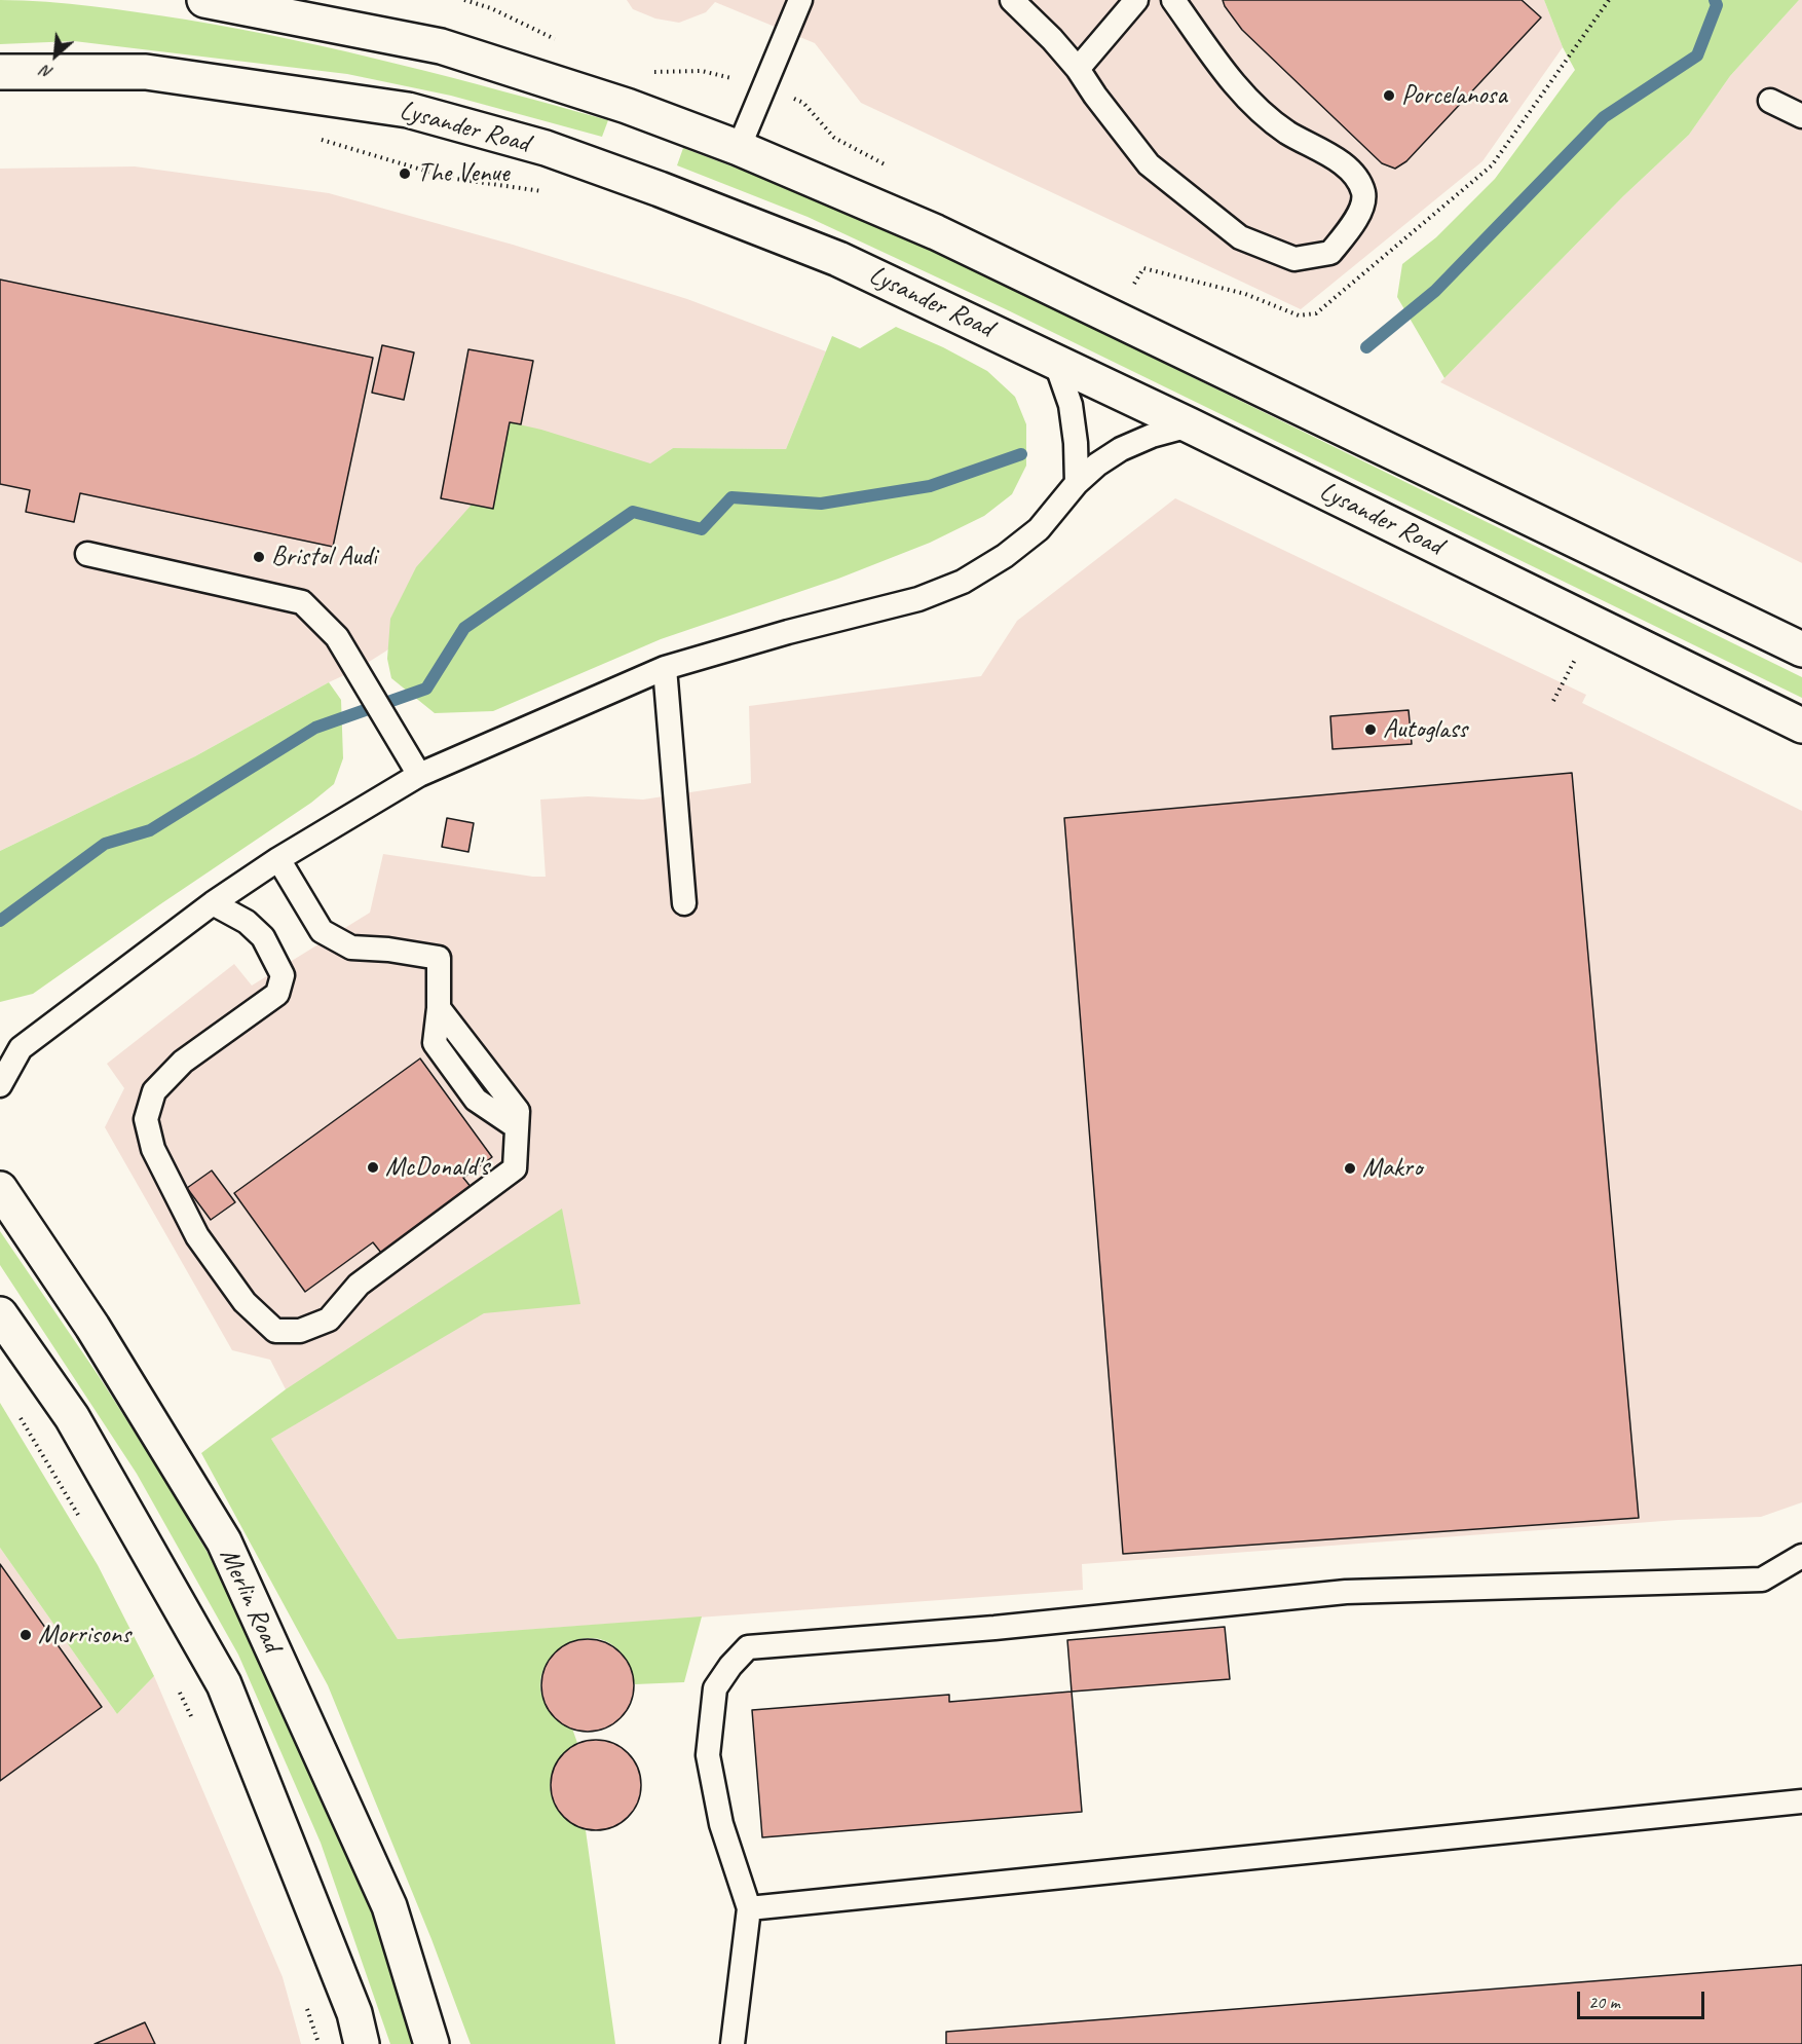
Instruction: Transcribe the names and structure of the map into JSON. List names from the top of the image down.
{
  "streets": {
    "street": ["Lysander Road", "Merlin Road"]
  },
  "places": [
    "Porcelanosa",
    "The Venue",
    "Bristol Audi",
    "Autoglass",
    "McDonald's",
    "Makro",
    "Morrisons"
  ],
  "scale_bar": "20 m",
  "north": "bottom left"
}
